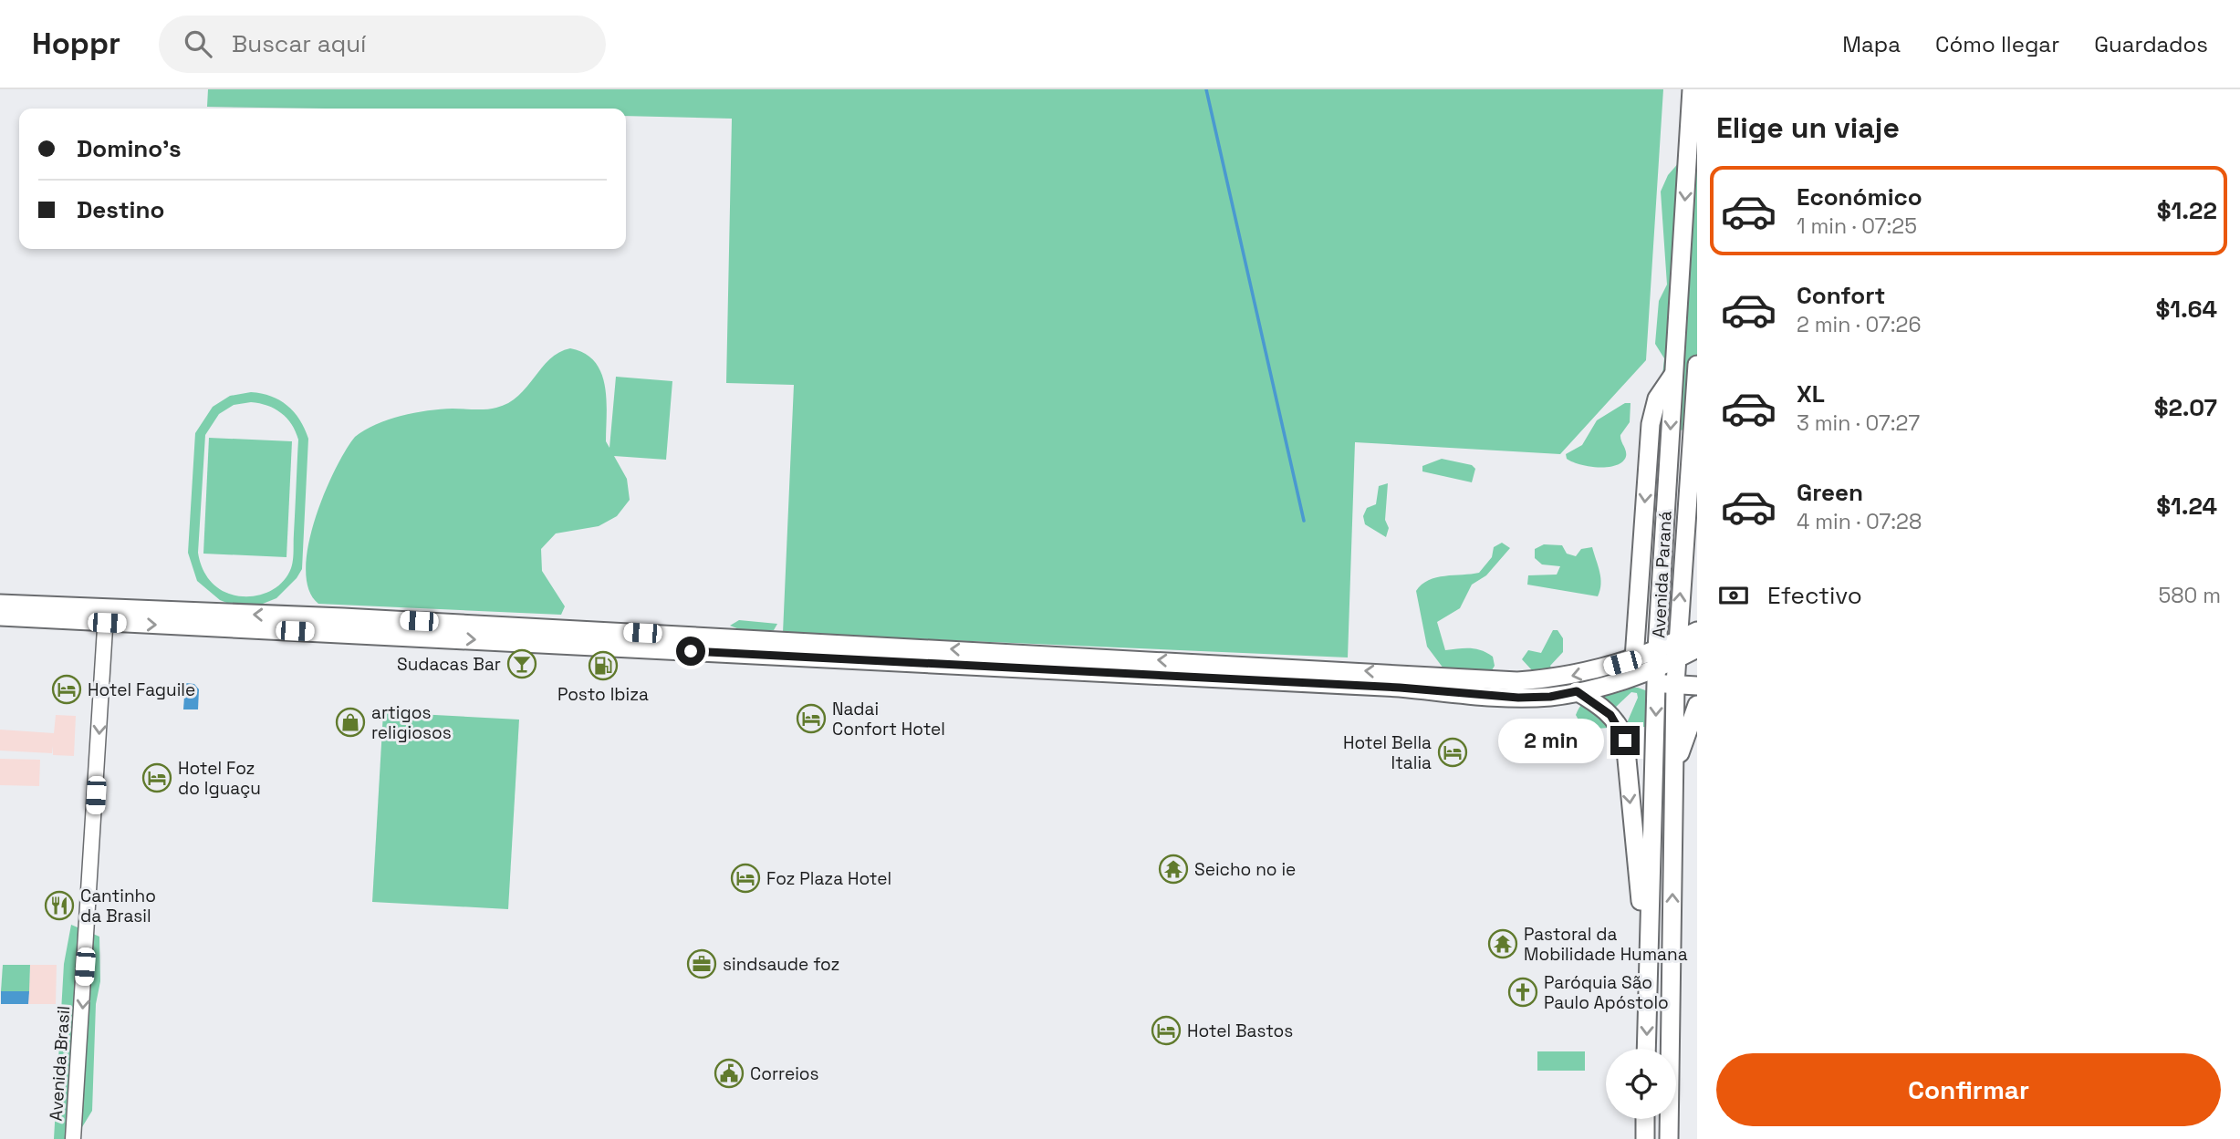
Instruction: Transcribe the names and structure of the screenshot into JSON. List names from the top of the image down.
{
  "streets": {
    "main road": ["Avenida Paraná"],
    "street": ["Avenida Brasil"]
  },
  "one_way": ["Avenida Brasil"],
  "places": {
    "bar": ["Sudacas Bar"],
    "fuel station": ["Posto Ibiza"],
    "hotel": [
      "Hotel Faguile",
      "Nadai Confort Hotel",
      "Hotel Bella Italia",
      "Hotel Foz do Iguaçu",
      "Foz Plaza Hotel",
      "Hotel Bastos"
    ],
    "shop": ["artigos religiosos"],
    "temple": ["Seicho no ie", "Pastoral da Mobilidade Humana"],
    "restaurant": ["Cantinho da Brasil"],
    "office": ["sindsaude foz"],
    "church": ["Paróquia São Paulo Apóstolo"],
    "public building": ["Correios"]
  },
  "page": {
    "header": "Hoppr",
    "search": "Buscar aquí",
    "nav": ["Mapa", "Cómo llegar", "Guardados"],
    "heading": "Elige un viaje",
    "banner": ["Domino's", "Destino"],
    "list": [
      {
        "name": "Económico",
        "note": "1 min · 07:25",
        "value": "$1.22"
      },
      {
        "name": "Confort",
        "note": "2 min · 07:26",
        "value": "$1.64"
      },
      {
        "name": "XL",
        "note": "3 min · 07:27",
        "value": "$2.07"
      },
      {
        "name": "Green",
        "note": "4 min · 07:28",
        "value": "$1.24"
      }
    ],
    "pay": ["Efectivo", "580 m"],
    "bubble": "2 min",
    "buttons": "Confirmar"
  }
}
